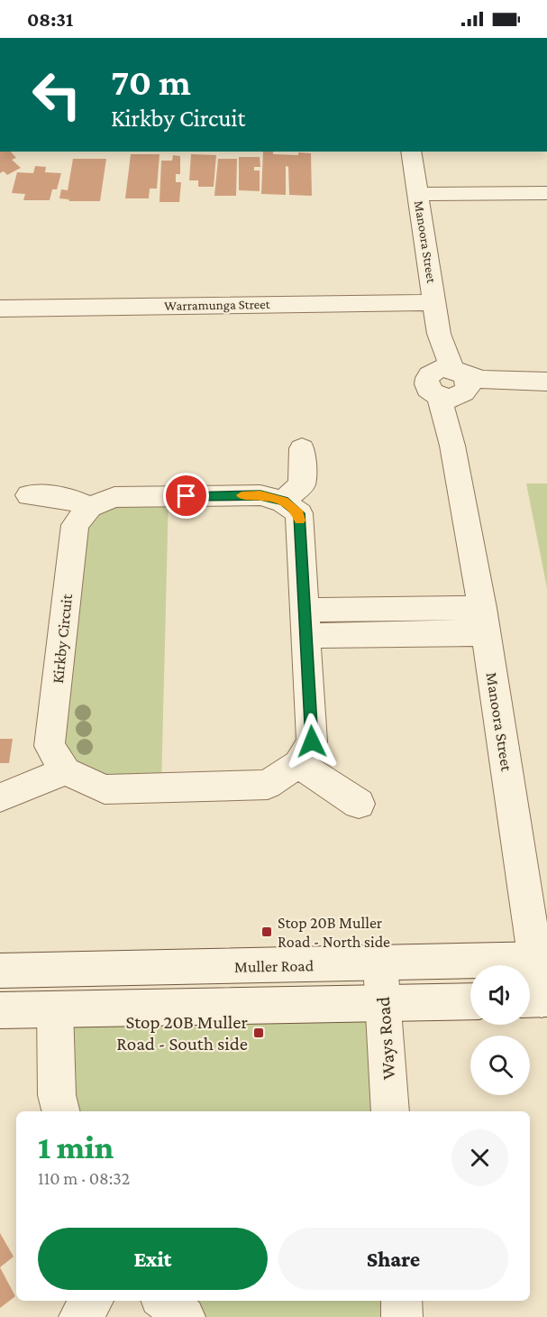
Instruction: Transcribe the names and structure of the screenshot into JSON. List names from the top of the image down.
{
  "streets": {
    "street": [
      "Manoora Street",
      "Warramunga Street",
      "Kirkby Circuit",
      "Muller Road",
      "Ways Road"
    ]
  },
  "crossings": [
    ["Manoora Street", "Warramunga Street"],
    ["Manoora Street", "Muller Road"],
    ["Muller Road", "Ways Road"]
  ],
  "places": {
    "transit": ["Stop 20B Muller Road - North side", "Stop 20B Muller Road - South side"]
  },
  "page": {
    "status": "08:31",
    "turn": ["70 m", "Kirkby Circuit"],
    "heading": ["1 min", "110 m · 08:32"],
    "buttons": ["Exit", "Share"]
  }
}
